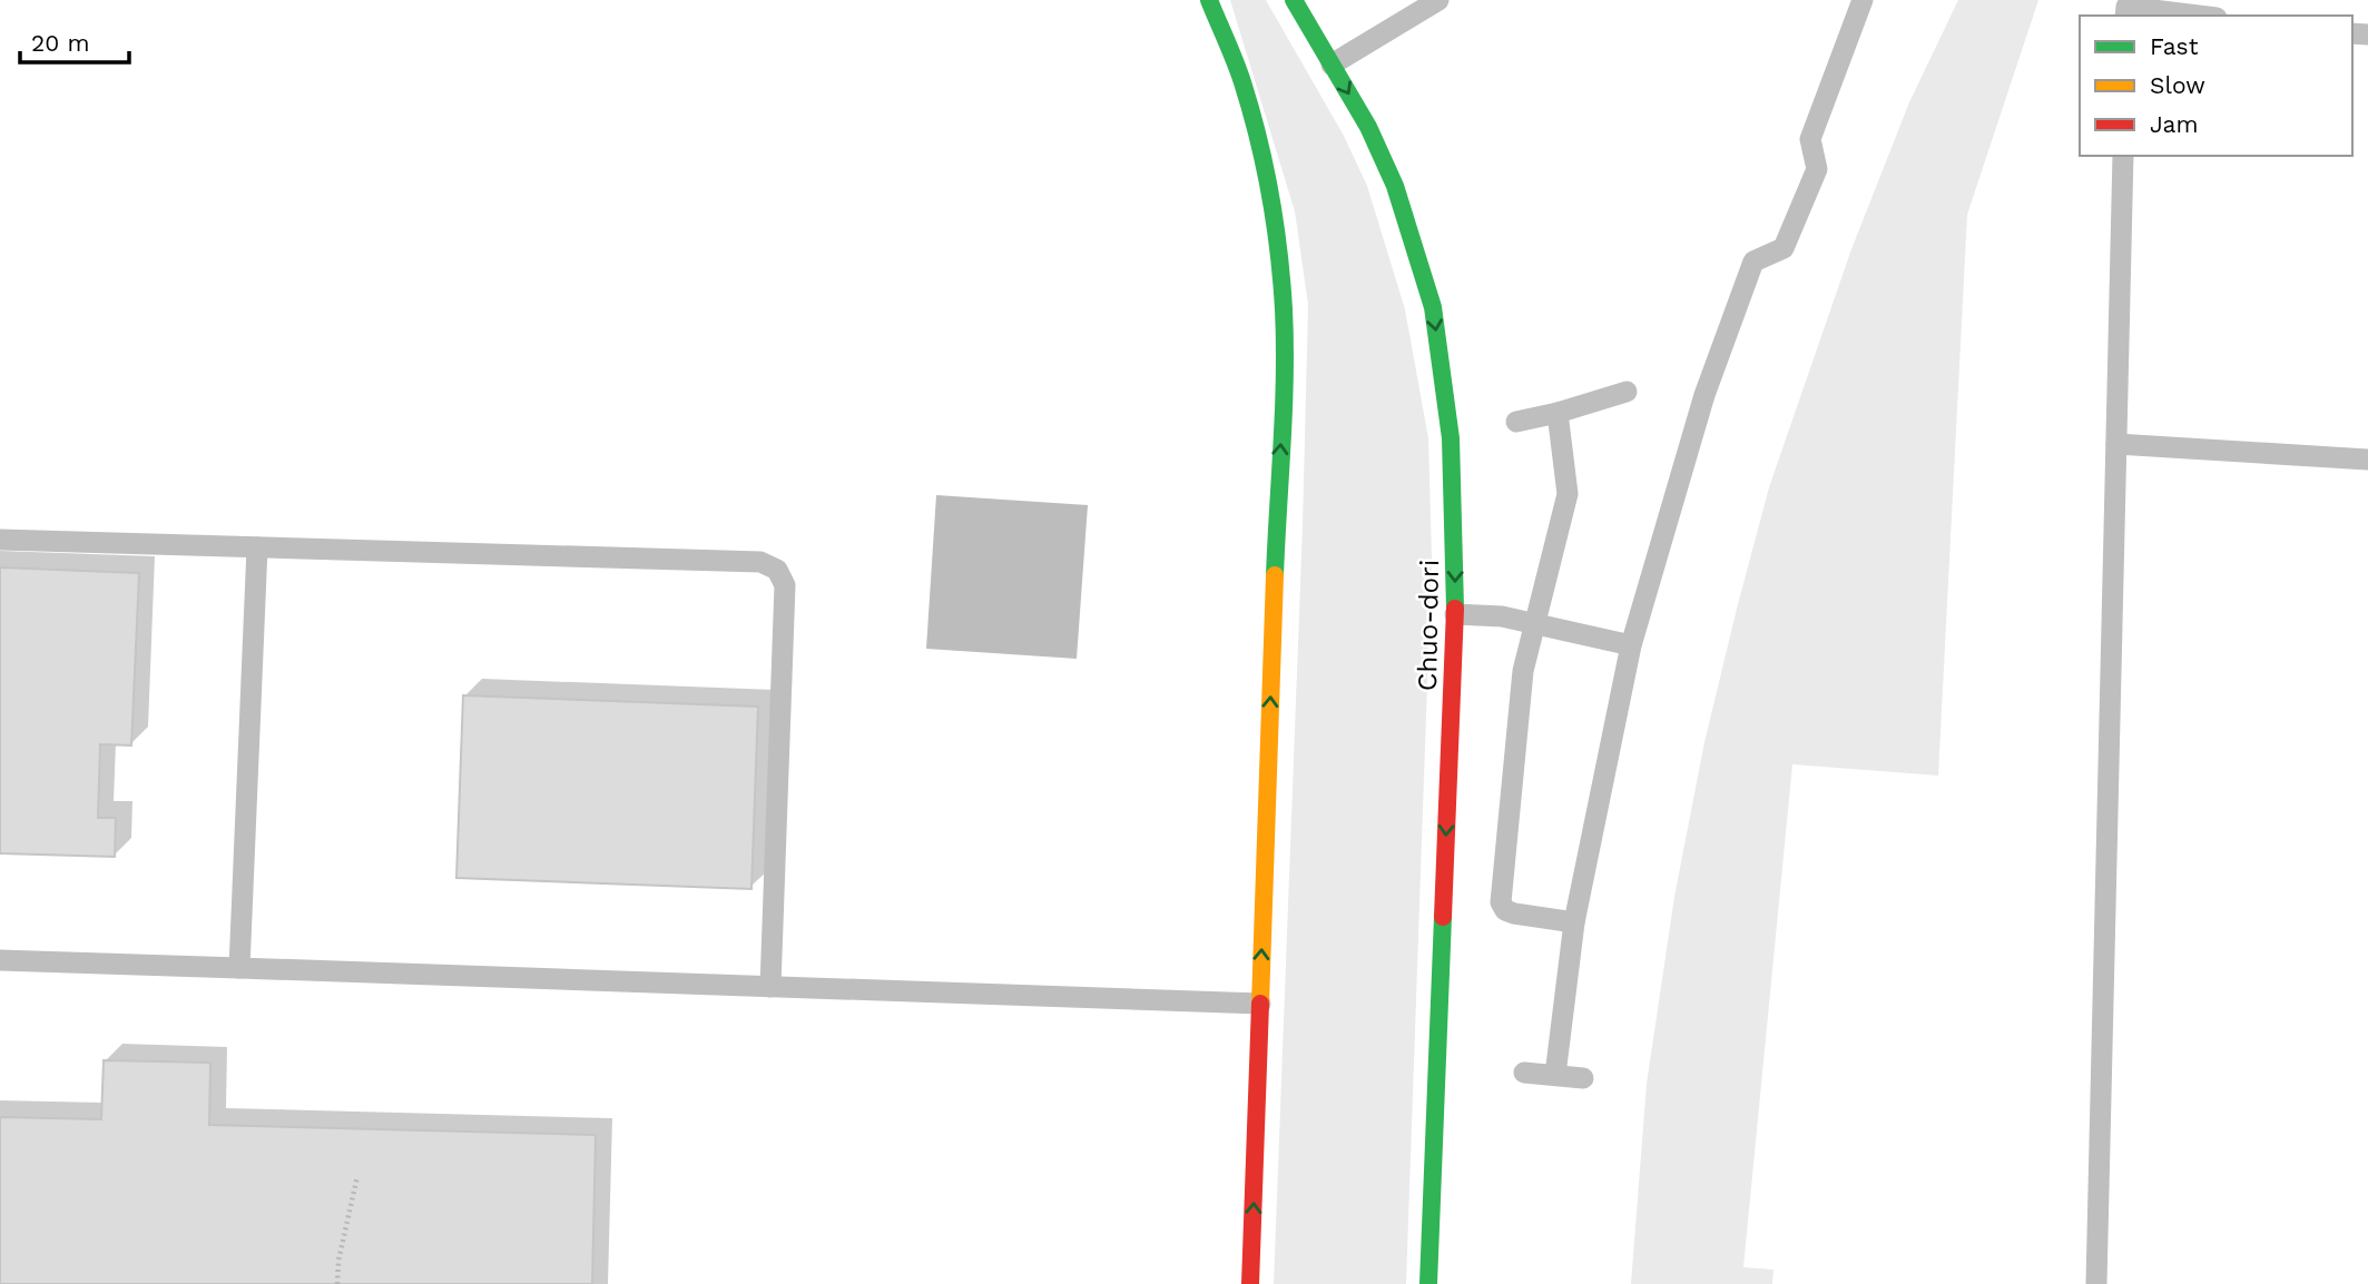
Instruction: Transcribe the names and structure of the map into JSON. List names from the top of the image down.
{
  "streets": {
    "street": ["Chuo-dori"]
  },
  "one_way": ["Chuo-dori"],
  "legend": ["Fast", "Slow", "Jam"],
  "scale_bar": "20 m"
}
